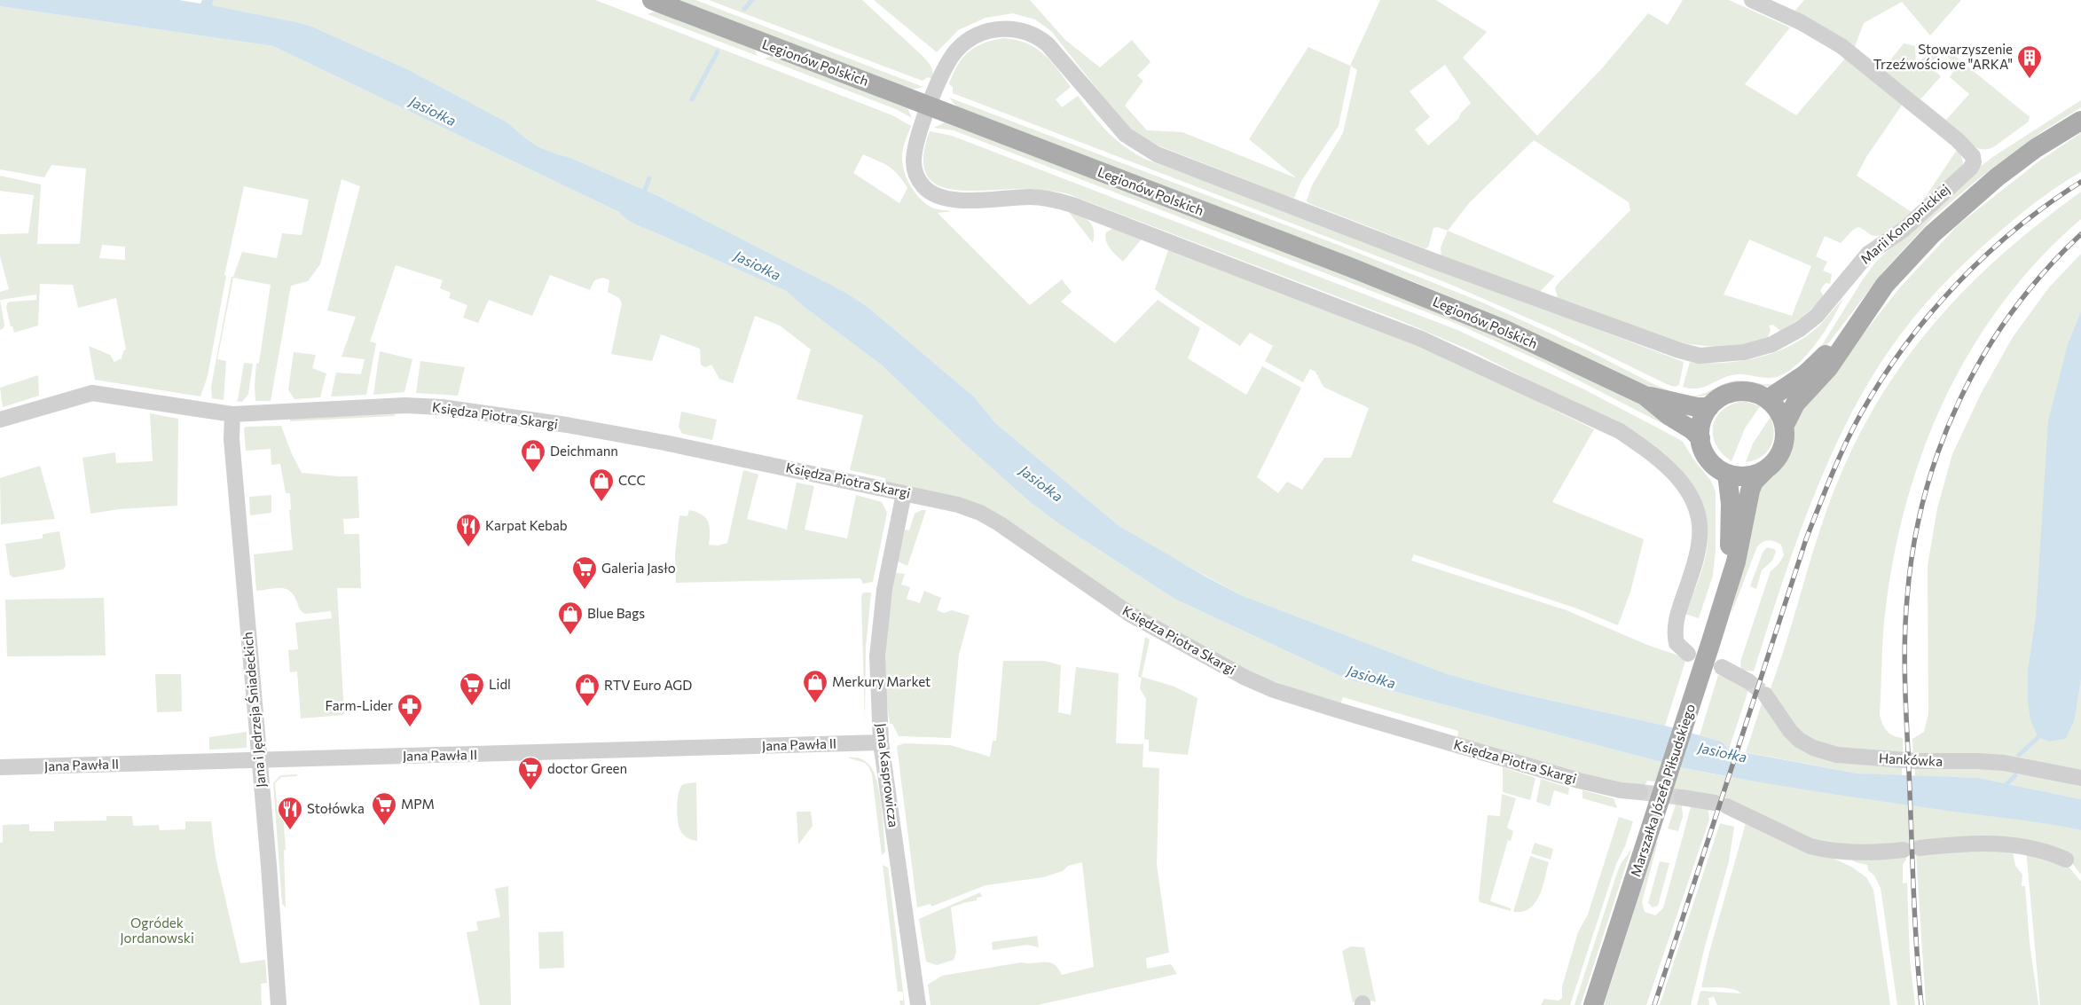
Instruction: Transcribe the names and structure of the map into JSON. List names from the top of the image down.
{
  "streets": {
    "main road": ["Legionów Polskich", "Marszałka Józefa Piłsudskiego"],
    "street": [
      "Marii Konopnickiej",
      "Księdza Piotra Skargi",
      "Jana i Jędrzeja Śniadeckich",
      "Jana Pawła II",
      "Hankówka",
      "Jana Kasprowicza"
    ]
  },
  "crossings": [
    ["Legionów Polskich", "Marii Konopnickiej"],
    ["Legionów Polskich", "Marszałka Józefa Piłsudskiego"],
    ["Księdza Piotra Skargi", "Jana i Jędrzeja Śniadeckich"],
    ["Księdza Piotra Skargi", "Jana Kasprowicza"],
    ["Jana i Jędrzeja Śniadeckich", "Jana Pawła II"],
    ["Jana Pawła II", "Jana Kasprowicza"]
  ],
  "water": ["Jasiołka"],
  "parks": ["Ogródek Jordanowski"],
  "places": {
    "building": ["Stowarzyszenie Trzeźwościowe \"ARKA\""],
    "shop": [
      "Deichmann",
      "CCC",
      "Blue Bags",
      "Merkury Market",
      "RTV Euro AGD"
    ],
    "restaurant": ["Karpat Kebab", "Stołówka"],
    "supermarket": [
      "Galeria Jasło",
      "Lidl",
      "doctor Green",
      "MPM"
    ],
    "pharmacy": ["Farm-Lider"]
  }
}
